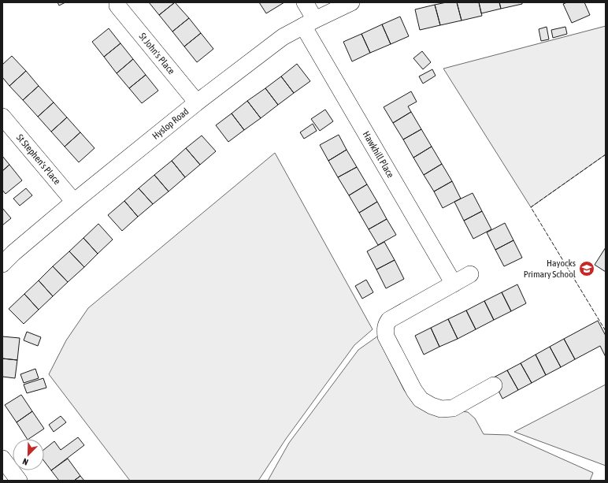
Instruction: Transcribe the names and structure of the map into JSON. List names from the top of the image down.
{
  "streets": {
    "street": [
      "St John's Place",
      "Hyslop Road",
      "Hawkhill Place",
      "St Stephen's Place"
    ]
  },
  "crossings": [
    ["St John's Place", "Hyslop Road"],
    ["Hyslop Road", "Hawkhill Place"],
    ["Hyslop Road", "St Stephen's Place"]
  ],
  "places": {
    "school or university": ["Hayocks Primary School"]
  },
  "north": "bottom left"
}
